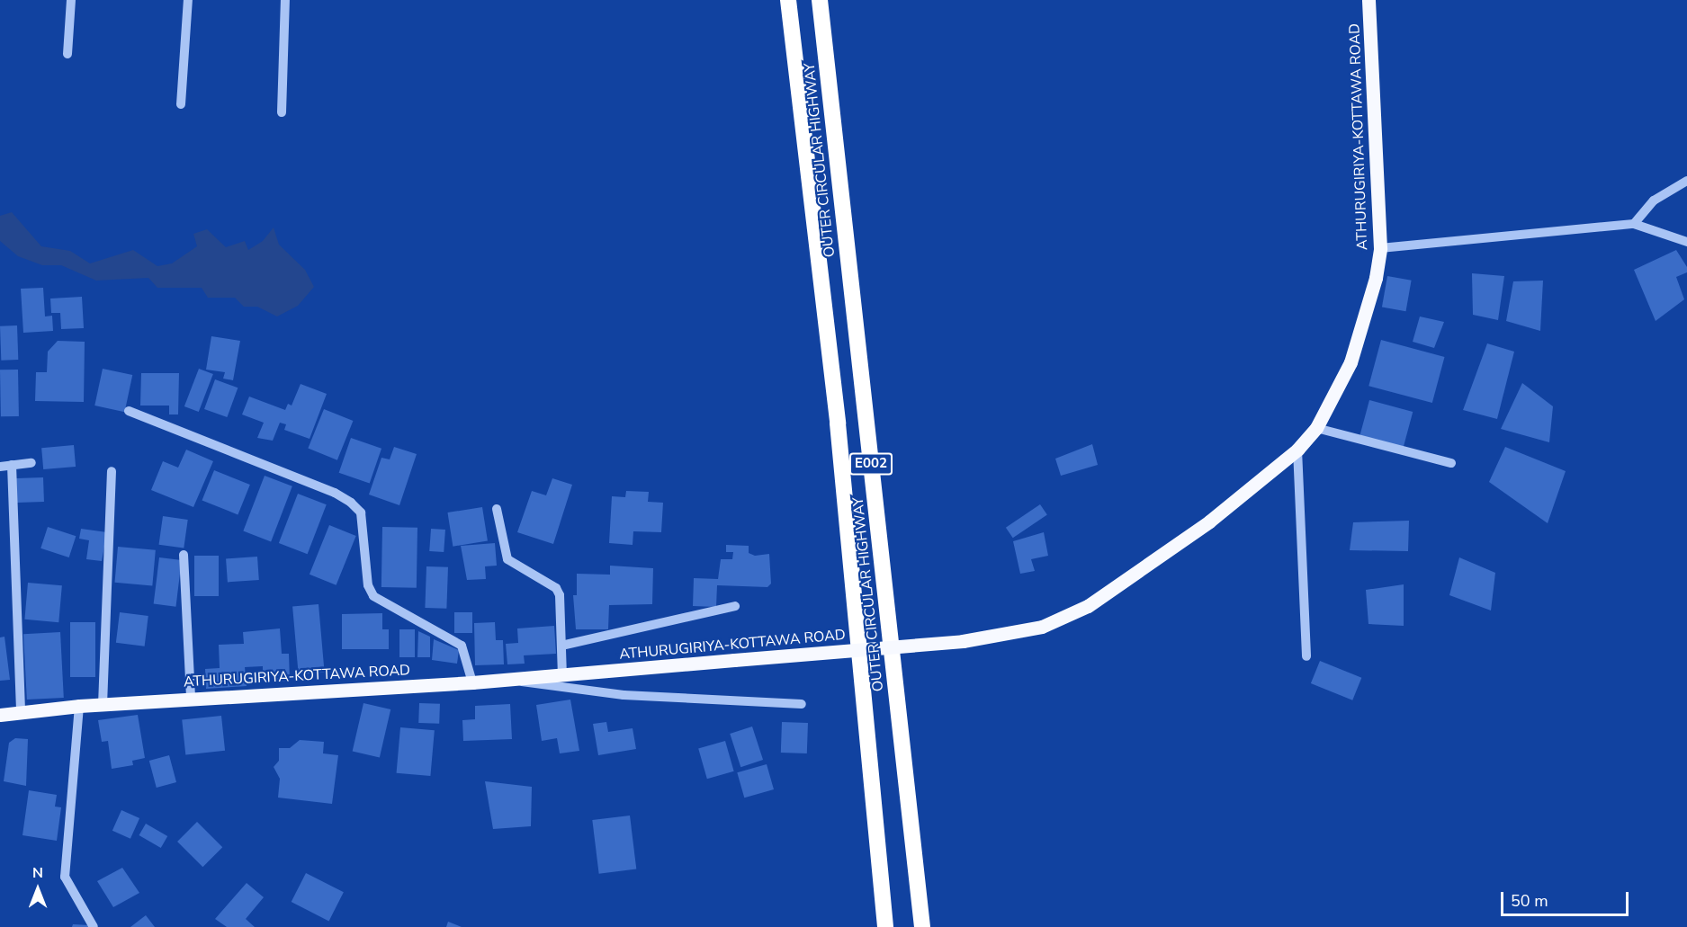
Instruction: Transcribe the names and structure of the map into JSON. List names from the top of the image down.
{
  "streets": {
    "highway": ["OUTER CIRCULAR HIGHWAY", "E002"],
    "main road": ["ATHURUGIRIYA-KOTTAWA ROAD"]
  },
  "scale_bar": "50 m",
  "north": "top"
}
